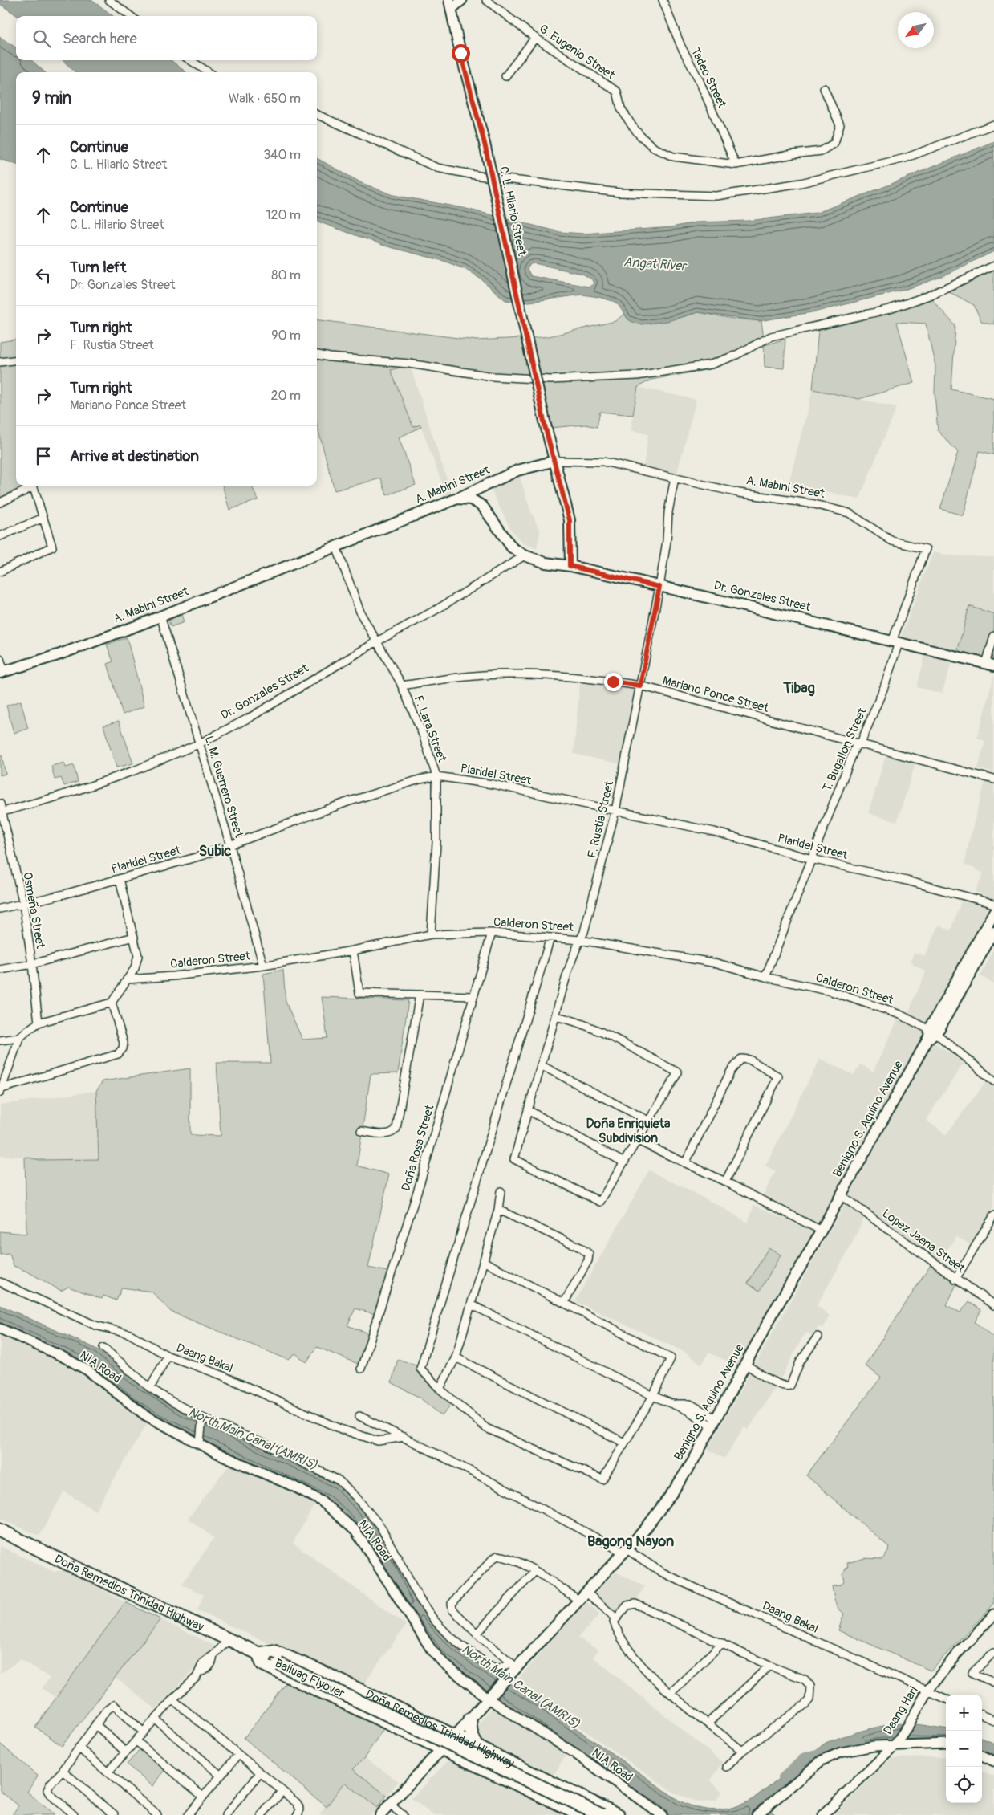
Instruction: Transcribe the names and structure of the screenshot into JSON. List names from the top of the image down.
{
  "streets": {
    "highway": ["Doña Remedios Trinidad Highway", "Baliuag Flyover"],
    "main road": [
      "C. L. Hilario Street",
      "A. Mabini Street",
      "Dr. Gonzales Street",
      "Benigno S. Aquino Avenue"
    ],
    "street": [
      "G. Eugenio Street",
      "Tadeo Street",
      "Mariano Ponce Street",
      "F. Lara Street",
      "T. Bugallon Street",
      "Plaridel Street",
      "L. M. Guerrero Street",
      "F. Rustia Street",
      "Osmeña Street",
      "Calderon Street",
      "Doña Rosa Street",
      "Lopez Jaena Street",
      "Daang Bakal",
      "NIA Road",
      "Daang Hari"
    ]
  },
  "crossings": [
    ["G. Eugenio Street", "Tadeo Street"],
    ["C. L. Hilario Street", "A. Mabini Street"],
    ["C. L. Hilario Street", "Dr. Gonzales Street"],
    ["A. Mabini Street", "Dr. Gonzales Street"],
    ["A. Mabini Street", "F. Lara Street"],
    ["A. Mabini Street", "T. Bugallon Street"],
    ["A. Mabini Street", "L. M. Guerrero Street"],
    ["A. Mabini Street", "F. Rustia Street"],
    ["Dr. Gonzales Street", "F. Lara Street"],
    ["Dr. Gonzales Street", "T. Bugallon Street"],
    ["Dr. Gonzales Street", "L. M. Guerrero Street"],
    ["Dr. Gonzales Street", "F. Rustia Street"],
    ["Dr. Gonzales Street", "Osmeña Street"],
    ["Mariano Ponce Street", "F. Lara Street"],
    ["Mariano Ponce Street", "T. Bugallon Street"],
    ["Mariano Ponce Street", "F. Rustia Street"],
    ["F. Lara Street", "Plaridel Street"],
    ["F. Lara Street", "Calderon Street"],
    ["T. Bugallon Street", "Plaridel Street"],
    ["T. Bugallon Street", "Calderon Street"],
    ["Plaridel Street", "L. M. Guerrero Street"],
    ["Plaridel Street", "F. Rustia Street"],
    ["Plaridel Street", "Osmeña Street"],
    ["L. M. Guerrero Street", "Calderon Street"],
    ["F. Rustia Street", "Calderon Street"],
    ["Calderon Street", "Benigno S. Aquino Avenue"],
    ["Calderon Street", "Doña Rosa Street"],
    ["Benigno S. Aquino Avenue", "Lopez Jaena Street"],
    ["Benigno S. Aquino Avenue", "Daang Bakal"],
    ["Benigno S. Aquino Avenue", "NIA Road"],
    ["Benigno S. Aquino Avenue", "Doña Remedios Trinidad Highway"],
    ["Daang Bakal", "Daang Hari"],
    ["Doña Remedios Trinidad Highway", "Baliuag Flyover"]
  ],
  "districts": [
    "Tibag",
    "Subic",
    "Doña Enriquieta Subdivision",
    "Bagong Nayon"
  ],
  "water": ["Angat River", "North Main Canal (AMRIS)"],
  "north": "bottom left",
  "page": {
    "search": "Search here",
    "heading": ["9 min", "Walk · 650 m"],
    "list": [
      ["Continue", "C. L. Hilario Street", "340 m"],
      ["Continue", "C.L. Hilario Street", "120 m"],
      ["Turn left", "Dr. Gonzales Street", "80 m"],
      ["Turn right", "F. Rustia Street", "90 m"],
      ["Turn right", "Mariano Ponce Street", "20 m"],
      "Arrive at destination"
    ],
    "map_buttons": ["+", "−"]
  }
}
